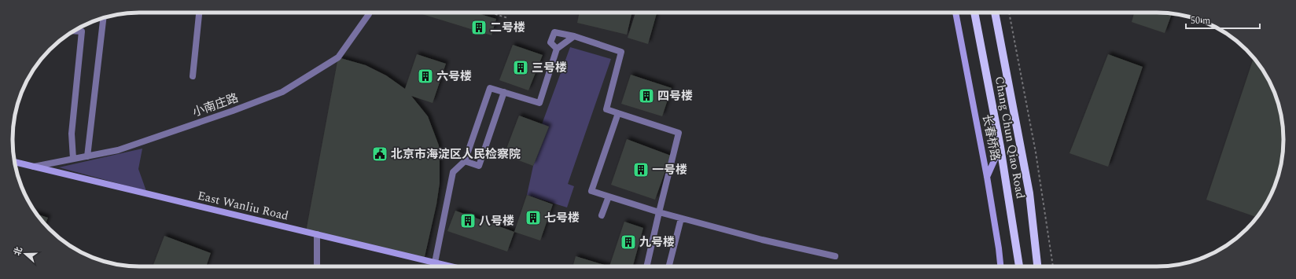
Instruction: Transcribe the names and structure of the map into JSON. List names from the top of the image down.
{
  "streets": {
    "main road": ["Chang Chun Qiao Road"],
    "street": ["小南庄路", "长春桥路", "East Wanliu Road"]
  },
  "crossings": [
    ["小南庄路", "East Wanliu Road"]
  ],
  "places": {
    "building": [
      "二号楼",
      "三号楼",
      "六号楼",
      "四号楼",
      "一号楼",
      "七号楼",
      "八号楼",
      "九号楼"
    ],
    "public building": ["北京市海淀区人民检察院"]
  },
  "scale_bar": "50 m",
  "north": "left"
}
